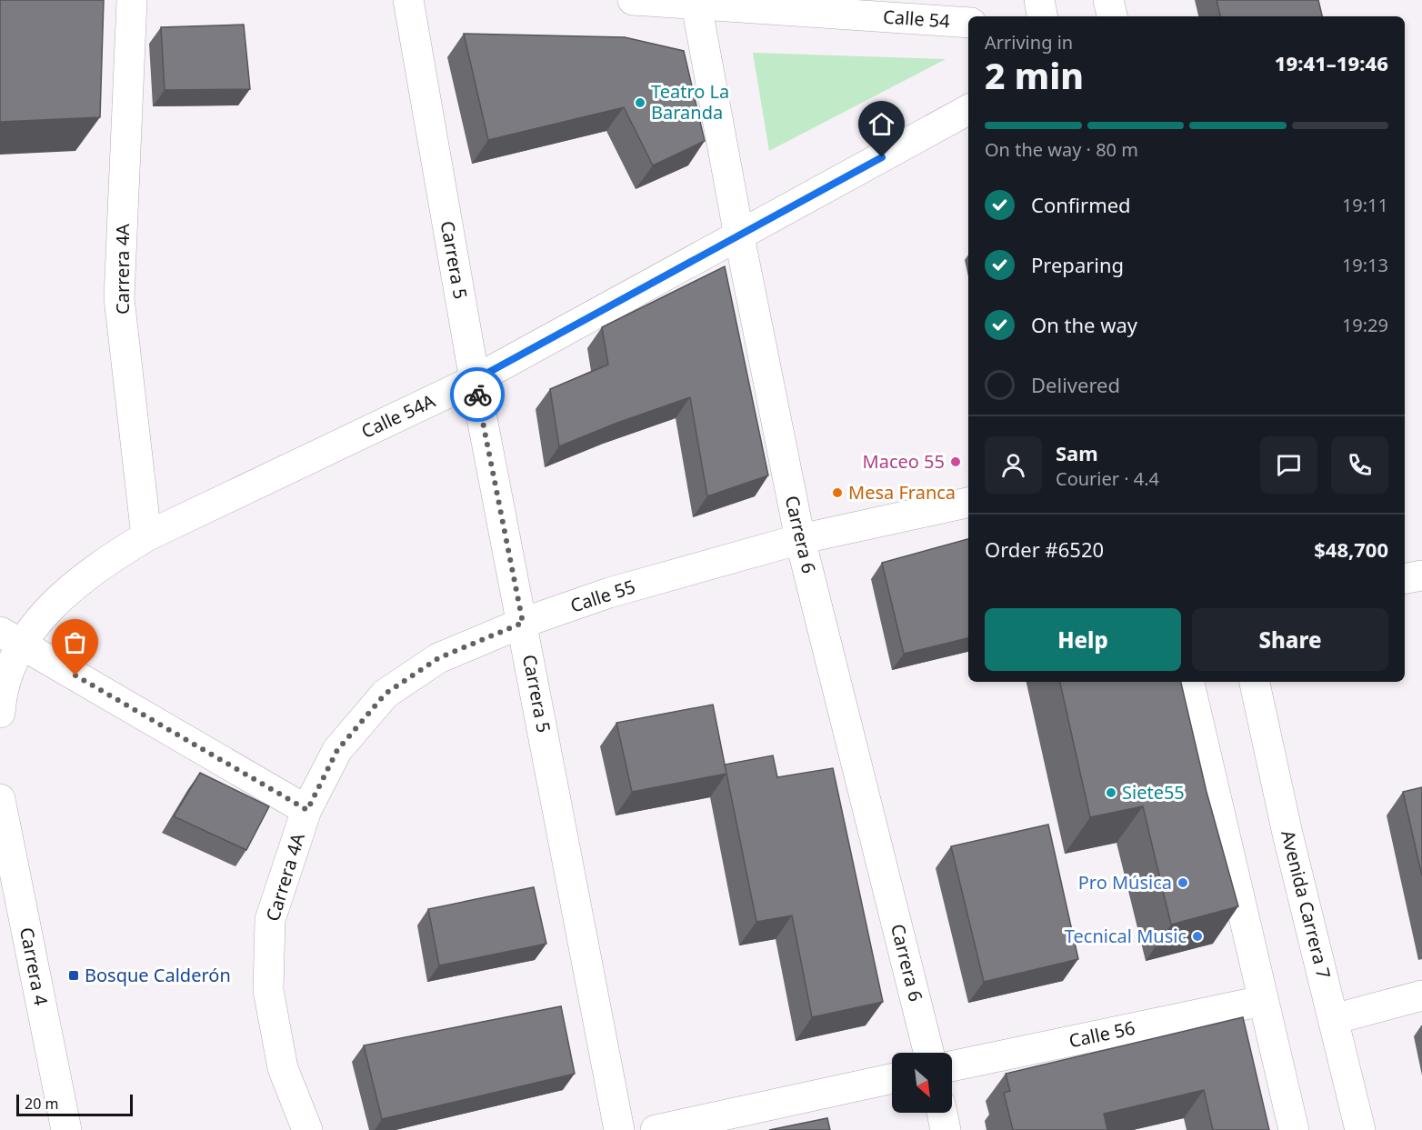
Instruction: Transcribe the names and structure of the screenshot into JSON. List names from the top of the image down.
{
  "streets": {
    "street": [
      "Calle 54",
      "Carrera 5",
      "Carrera 4A",
      "Calle 54A",
      "Carrera 6",
      "Calle 55",
      "Avenida Carrera 7",
      "Carrera 4",
      "Calle 56"
    ]
  },
  "crossings": [
    ["Calle 54", "Carrera 6"],
    ["Carrera 5", "Calle 54A"],
    ["Carrera 5", "Calle 55"],
    ["Carrera 4A", "Calle 54A"],
    ["Carrera 4A", "Calle 55"],
    ["Calle 54A", "Carrera 6"],
    ["Carrera 6", "Calle 55"]
  ],
  "places": {
    "other": [
      "Teatro La Baranda",
      "Maceo 55",
      "Mesa Franca",
      "Siete55",
      "Pro Música",
      "Tecnical Music"
    ],
    "transit": ["Bosque Calderón"]
  },
  "scale_bar": "20 m",
  "north": "bottom right",
  "page": {
    "heading": ["2 min", "Arriving in", "19:41–19:46"],
    "panel": [
      "Sam",
      "Courier · 4.4",
      "Order #6520",
      "$48,700"
    ],
    "bar": "On the way · 80 m",
    "list": [
      ["Confirmed", "19:11"],
      ["Preparing", "19:13"],
      ["On the way", "19:29"],
      "Delivered"
    ],
    "buttons": ["Help", "Share"],
    "scale": "20 m"
  }
}
